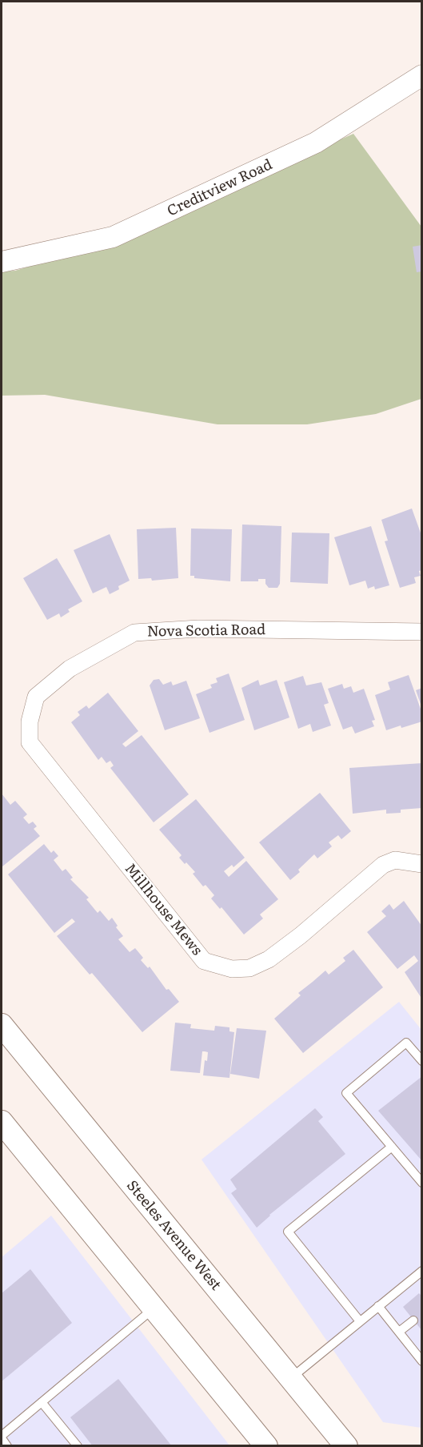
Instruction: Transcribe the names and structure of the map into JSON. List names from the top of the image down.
{
  "streets": {
    "main road": ["Steeles Avenue West"],
    "street": ["Creditview Road", "Nova Scotia Road", "Millhouse Mews"]
  },
  "crossings": [
    ["Nova Scotia Road", "Millhouse Mews"]
  ]
}
